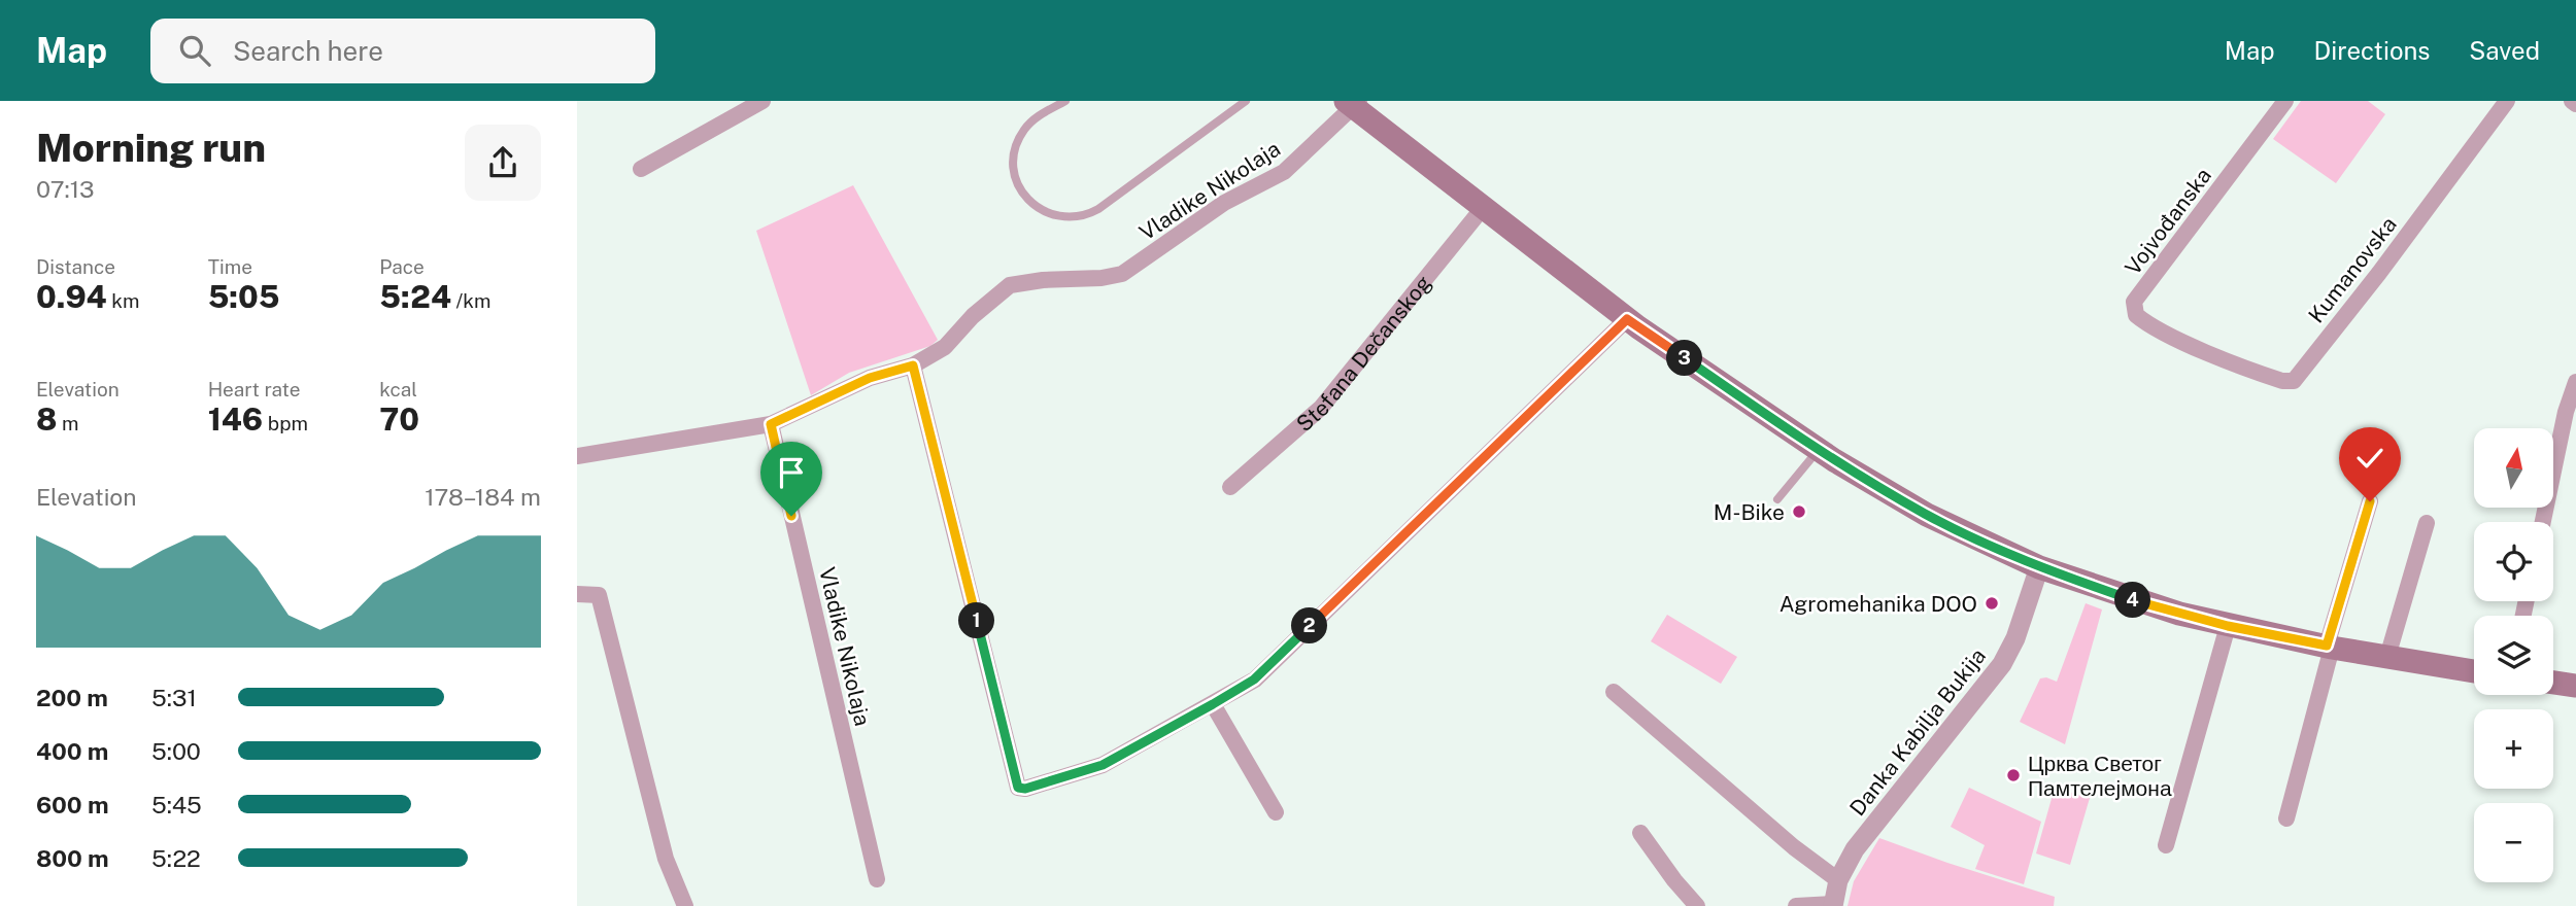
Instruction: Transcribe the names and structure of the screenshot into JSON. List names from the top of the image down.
{
  "streets": {
    "street": [
      "Vladike Nikolaja",
      "Vojvođanska",
      "Kumanovska",
      "Stefana Dečanskog",
      "Danka Kabilja Bukija"
    ]
  },
  "crossings": [
    ["Vojvođanska", "Kumanovska"]
  ],
  "places": ["M-Bike", "Agromehanika DOO", "Црква Светог Памтелејмона"],
  "north": "top",
  "page": {
    "header": "Map",
    "search": "Search here",
    "nav": ["Map", "Directions", "Saved"],
    "heading": ["Morning run", "07:13"],
    "stats": [
      ["Distance", "0.94 km"],
      ["Time", "5:05"],
      ["Pace", "5:24 /km"],
      ["Elevation", "8 m"],
      ["Heart rate", "146 bpm"],
      ["kcal", "70"]
    ],
    "pins": [
      "3",
      "4",
      "1",
      "2"
    ],
    "map_buttons": ["+", "−"],
    "chart": ["Elevation", "178–184 m"],
    "list": [
      {
        "name": "200 m",
        "note": "5:31"
      },
      {
        "name": "400 m",
        "note": "5:00"
      },
      {
        "name": "600 m",
        "note": "5:45"
      },
      {
        "name": "800 m",
        "note": "5:22"
      }
    ]
  }
}
